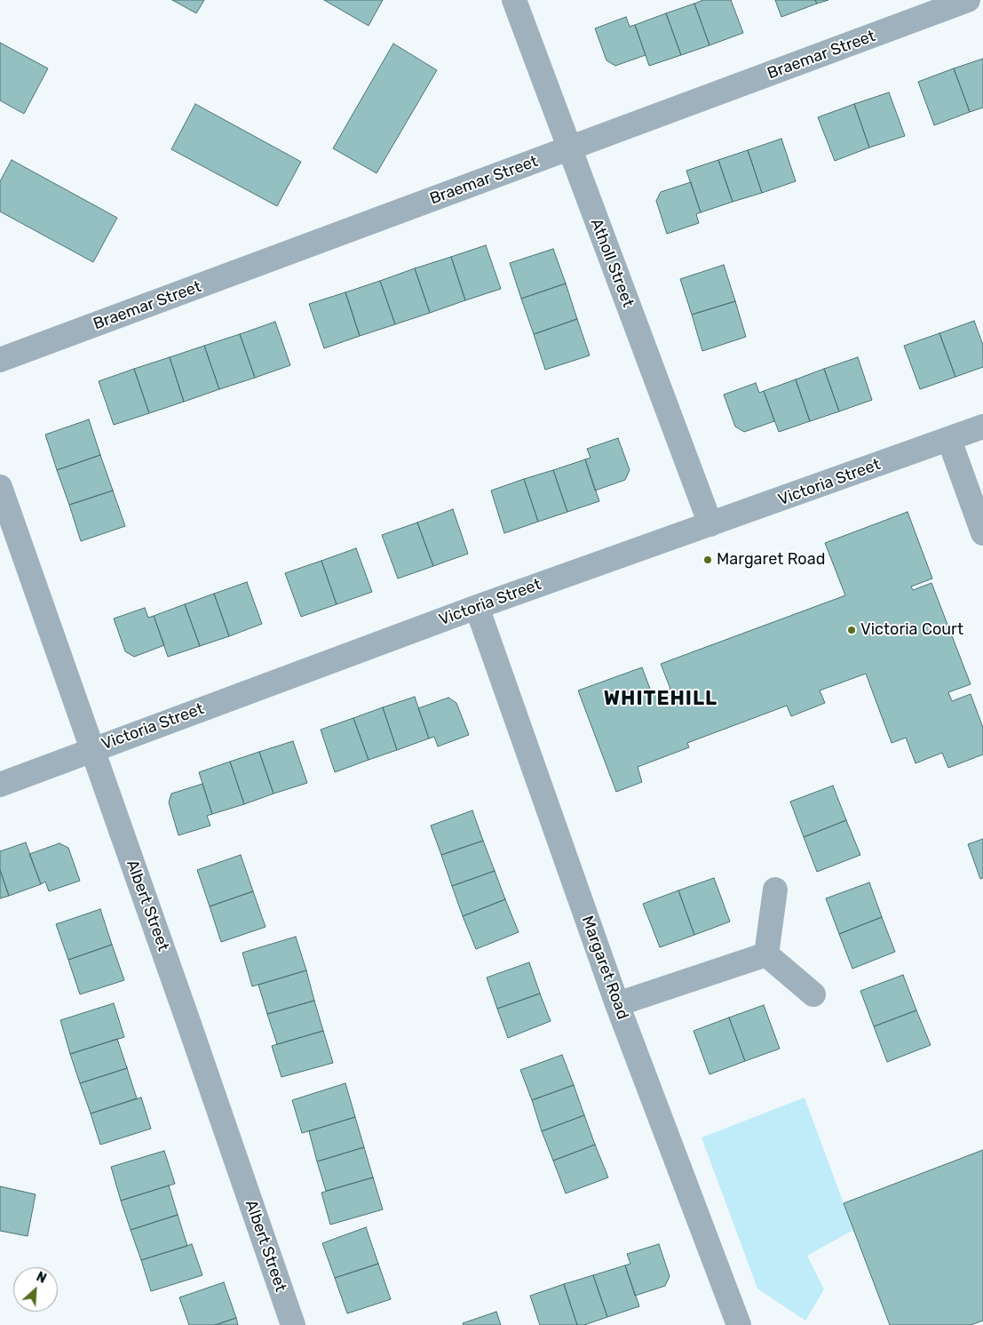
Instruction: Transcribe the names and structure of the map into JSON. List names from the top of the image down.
{
  "streets": {
    "street": [
      "Braemar Street",
      "Atholl Street",
      "Victoria Street",
      "Albert Street",
      "Margaret Road"
    ]
  },
  "crossings": [
    ["Braemar Street", "Atholl Street"],
    ["Atholl Street", "Victoria Street"],
    ["Victoria Street", "Albert Street"],
    ["Victoria Street", "Margaret Road"]
  ],
  "districts": ["WHITEHILL"],
  "places": ["Margaret Road", "Victoria Court"],
  "north": "top right"
}
